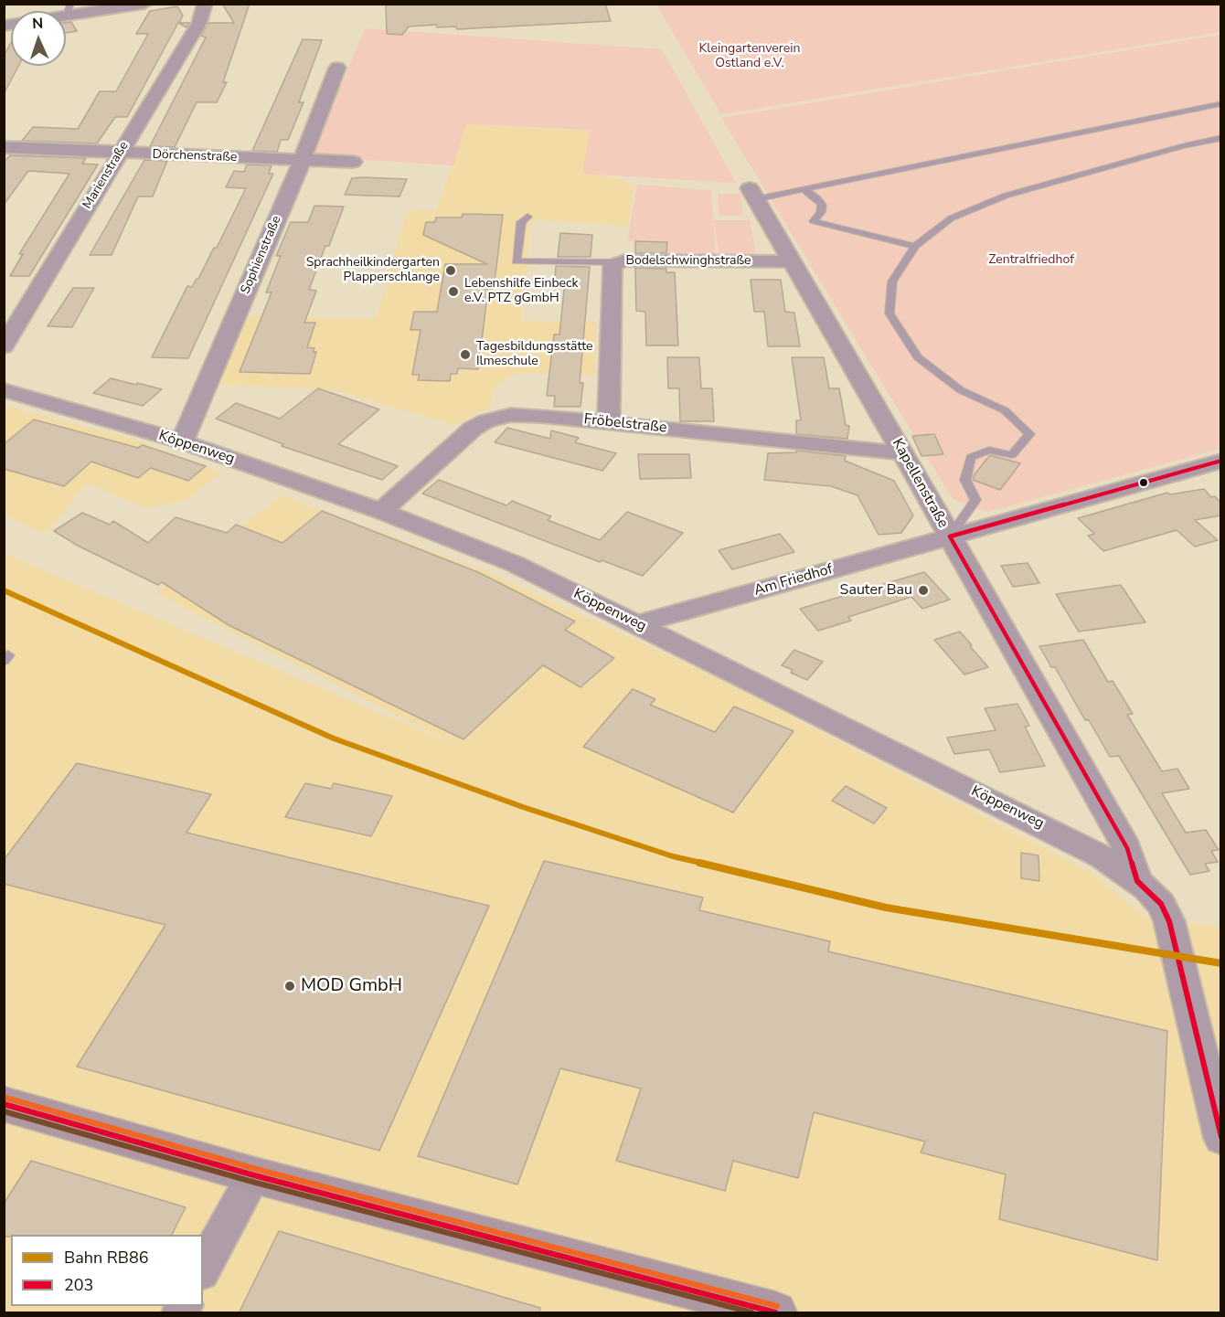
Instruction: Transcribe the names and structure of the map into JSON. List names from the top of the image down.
{
  "streets": {
    "street": [
      "Dörchenstraße",
      "Marienstraße",
      "Sophienstraße",
      "Bodelschwinghstraße",
      "Fröbelstraße",
      "Köppenweg",
      "Kapellenstraße",
      "Am Friedhof"
    ]
  },
  "crossings": [
    ["Dörchenstraße", "Marienstraße"],
    ["Dörchenstraße", "Sophienstraße"],
    ["Sophienstraße", "Köppenweg"],
    ["Bodelschwinghstraße", "Fröbelstraße"],
    ["Bodelschwinghstraße", "Kapellenstraße"],
    ["Fröbelstraße", "Köppenweg"],
    ["Fröbelstraße", "Kapellenstraße"],
    ["Köppenweg", "Kapellenstraße"],
    ["Köppenweg", "Am Friedhof"],
    ["Kapellenstraße", "Am Friedhof"]
  ],
  "parks": ["Kleingartenverein Ostland e.V.", "Zentralfriedhof"],
  "places": [
    "Sprachheilkindergarten Plapperschlange",
    "Lebenshilfe Einbeck e.V. PTZ gGmbH",
    "Tagesbildungsstätte Ilmeschule",
    "Sauter Bau",
    "MOD GmbH"
  ],
  "lines": ["transit line 203", "rail line RB86"],
  "legend": ["Bahn RB86", "203"],
  "north": "top"
}
